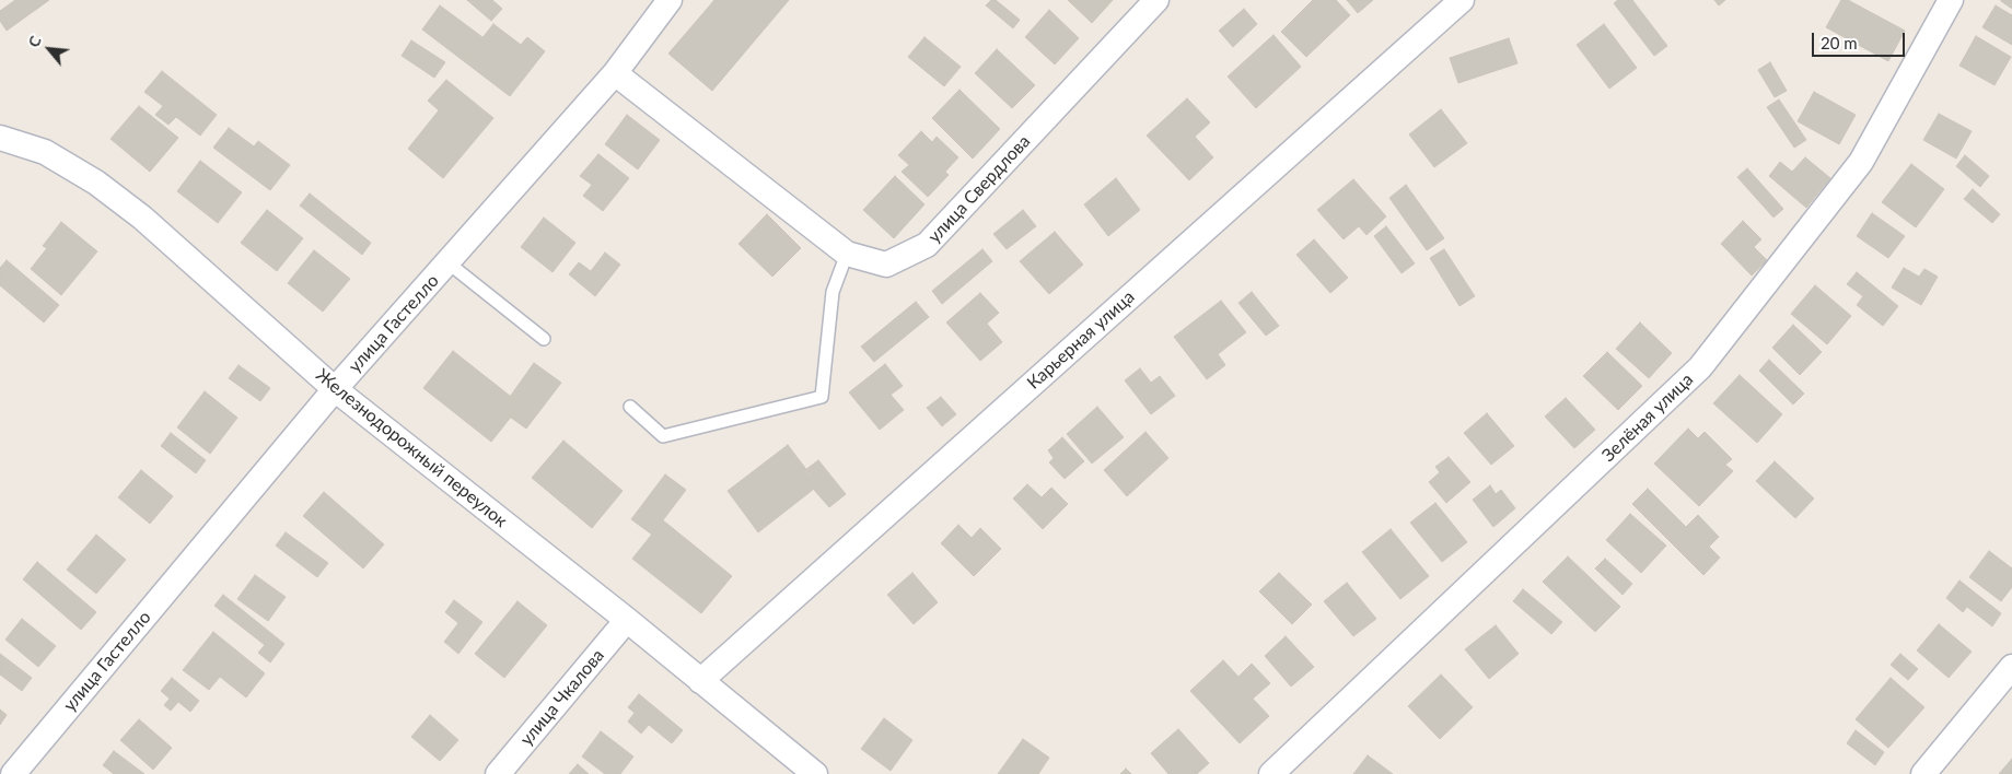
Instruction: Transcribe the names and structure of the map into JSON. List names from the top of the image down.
{
  "streets": {
    "street": [
      "улица Свердлова",
      "улица Гастелло",
      "Карьерная улица",
      "Зелёная улица",
      "Железнодорожный переулок",
      "улица Чкалова"
    ]
  },
  "crossings": [
    ["улица Свердлова", "улица Гастелло"],
    ["улица Гастелло", "Железнодорожный переулок"],
    ["Карьерная улица", "Железнодорожный переулок"],
    ["Железнодорожный переулок", "улица Чкалова"]
  ],
  "scale_bar": "20 m",
  "north": "top left"
}
